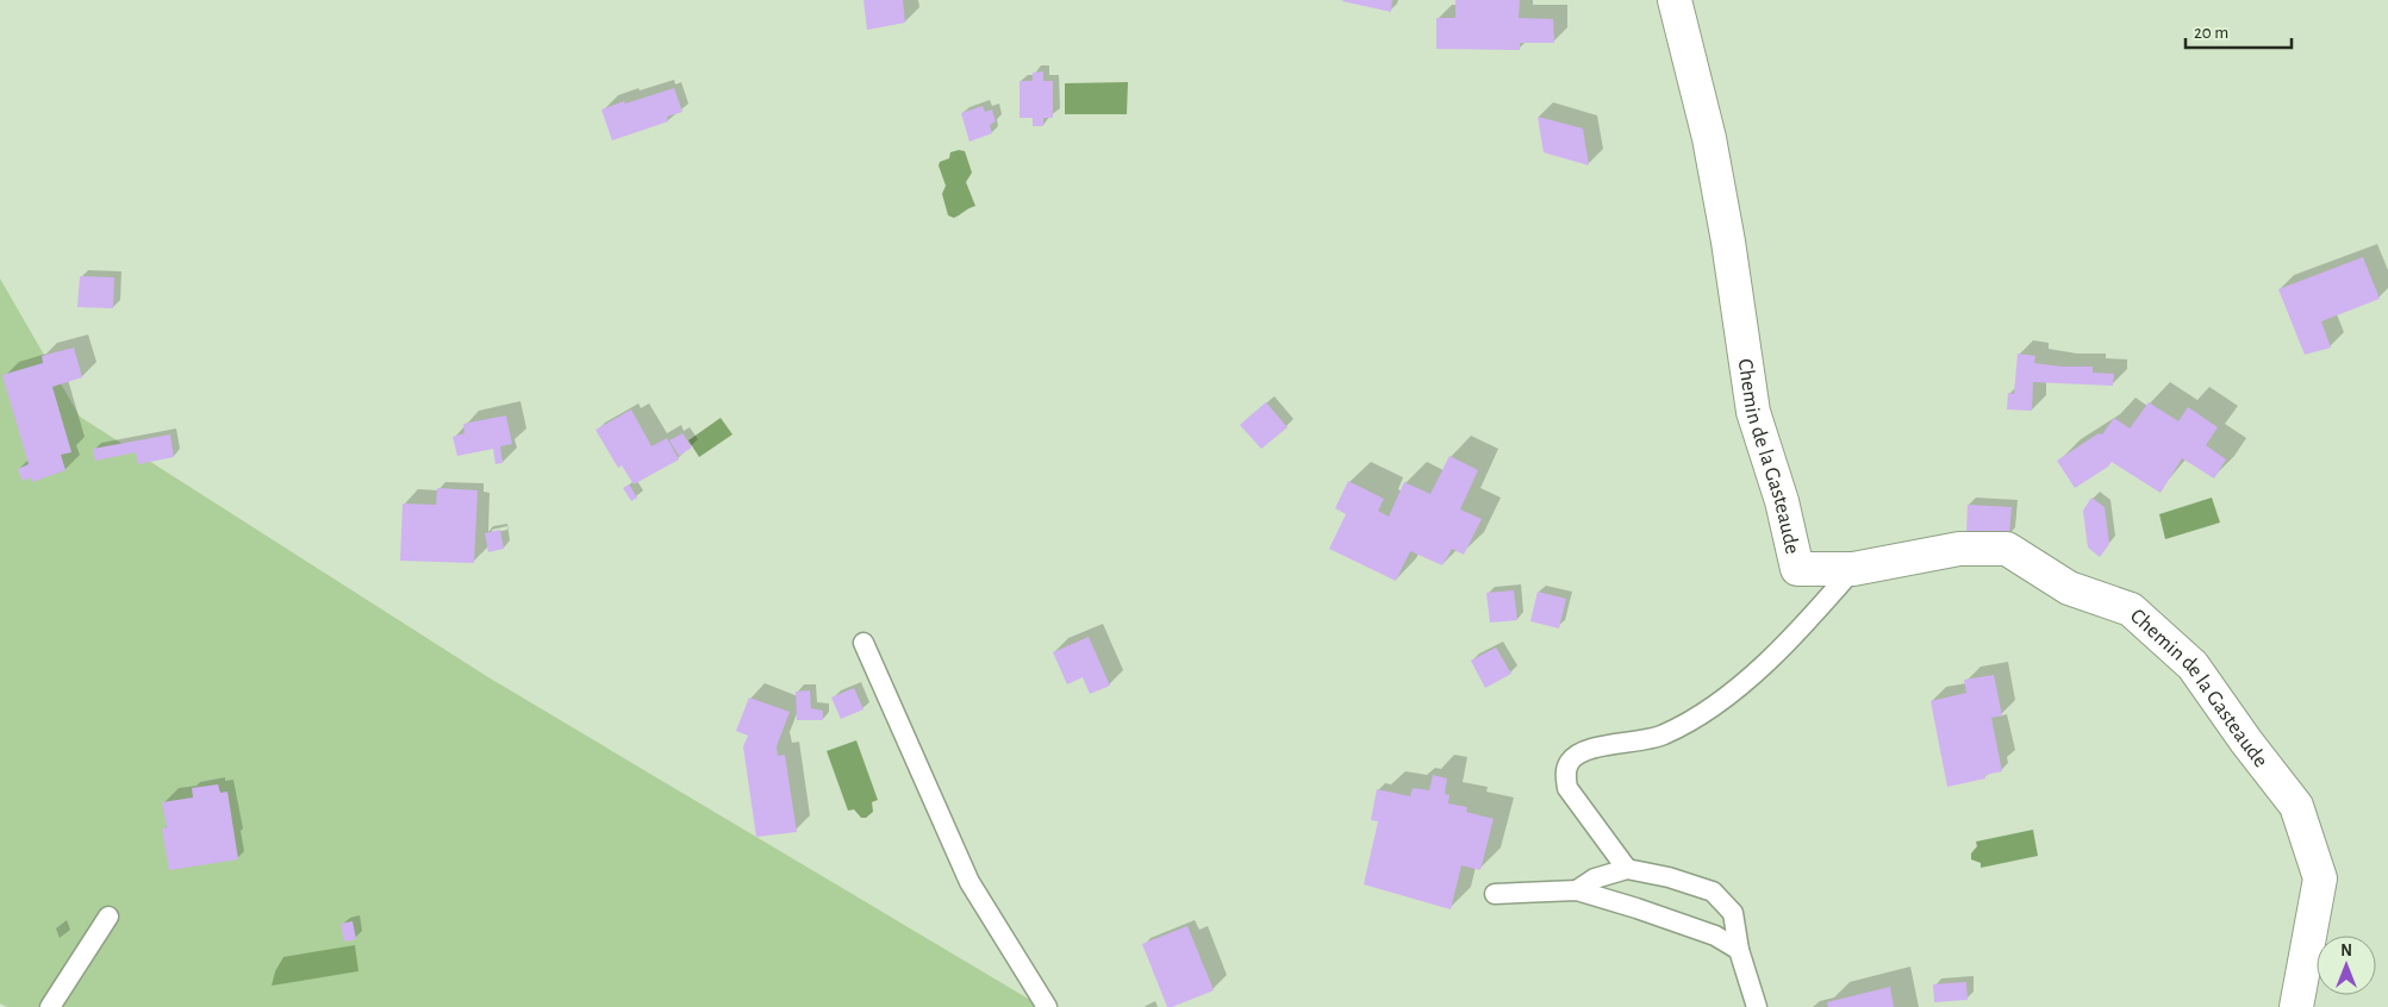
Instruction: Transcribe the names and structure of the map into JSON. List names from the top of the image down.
{
  "streets": {
    "street": ["Chemin de la Gasteaude"]
  },
  "scale_bar": "20 m",
  "north": "top"
}
